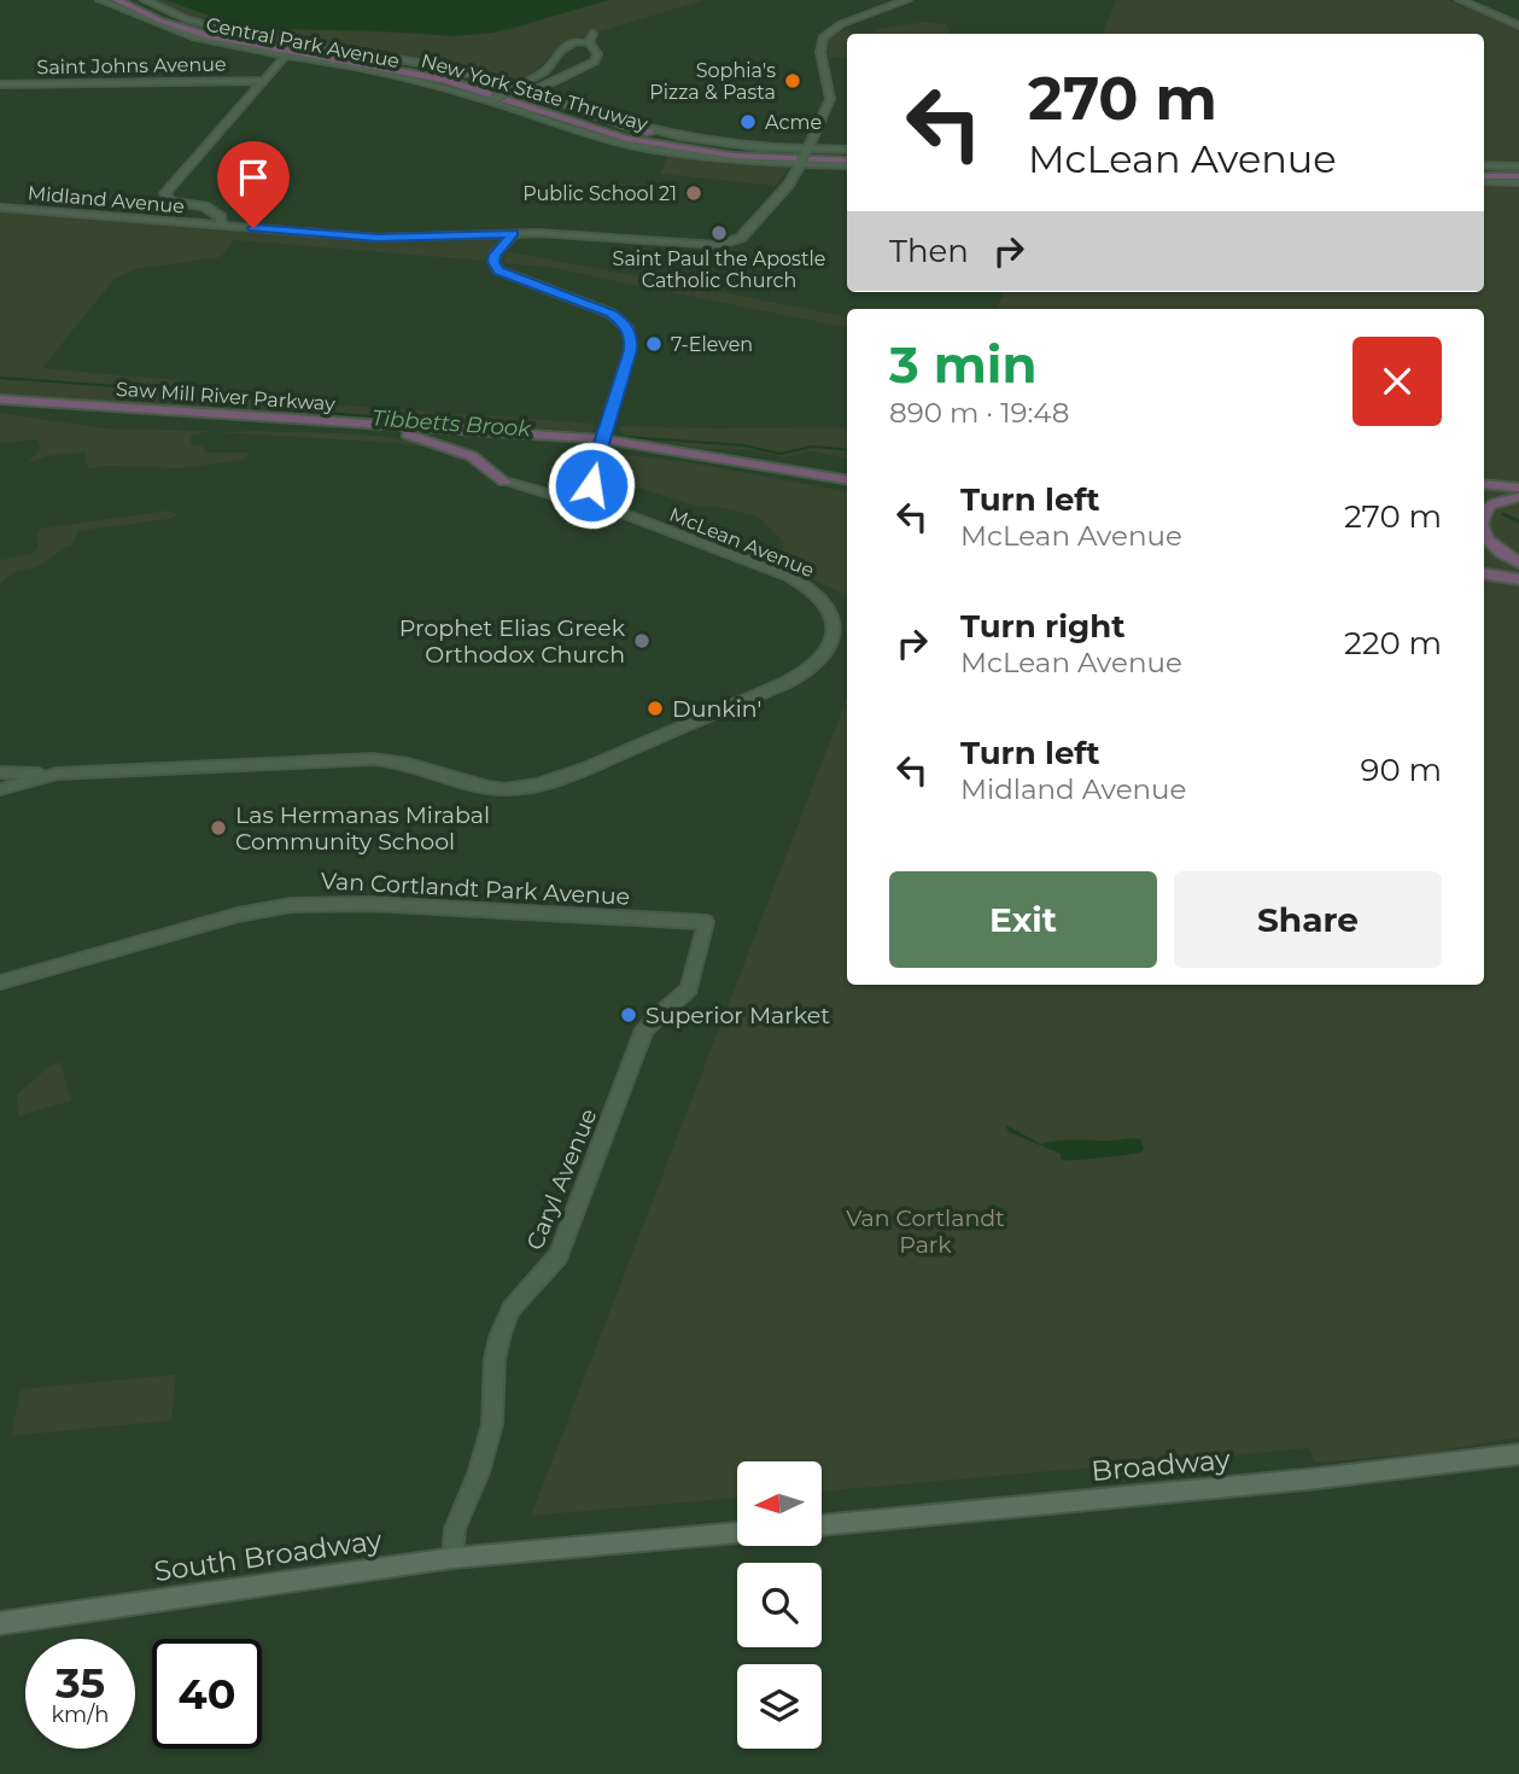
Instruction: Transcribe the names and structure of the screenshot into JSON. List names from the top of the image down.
{
  "streets": {
    "highway": ["New York State Thruway", "Saw Mill River Parkway"],
    "main road": ["Broadway", "South Broadway"],
    "street": [
      "Central Park Avenue",
      "Saint Johns Avenue",
      "Midland Avenue",
      "McLean Avenue",
      "Van Cortlandt Park Avenue",
      "Caryl Avenue"
    ]
  },
  "crossings": [
    ["Central Park Avenue", "New York State Thruway"],
    ["Van Cortlandt Park Avenue", "Caryl Avenue"],
    ["Caryl Avenue", "South Broadway"]
  ],
  "water": ["Tibbetts Brook"],
  "parks": ["Van Cortlandt Park"],
  "places": [
    "Sophia's Pizza & Pasta",
    "Acme",
    "Public School 21",
    "Saint Paul the Apostle Catholic Church",
    "7-Eleven",
    "Prophet Elias Greek Orthodox Church",
    "Dunkin'",
    "Las Hermanas Mirabal Community School",
    "Superior Market"
  ],
  "north": "left",
  "page": {
    "turn": ["270 m", "McLean Avenue"],
    "then": "Then",
    "heading": ["3 min", "890 m · 19:48"],
    "list": [
      {
        "name": "Turn left",
        "note": "McLean Avenue",
        "value": "270 m"
      },
      {
        "name": "Turn right",
        "note": "McLean Avenue",
        "value": "220 m"
      },
      {
        "name": "Turn left",
        "note": "Midland Avenue",
        "value": "90 m"
      }
    ],
    "buttons": ["Exit", "Share"],
    "speed": "35 km/h",
    "limit": "40"
  }
}
